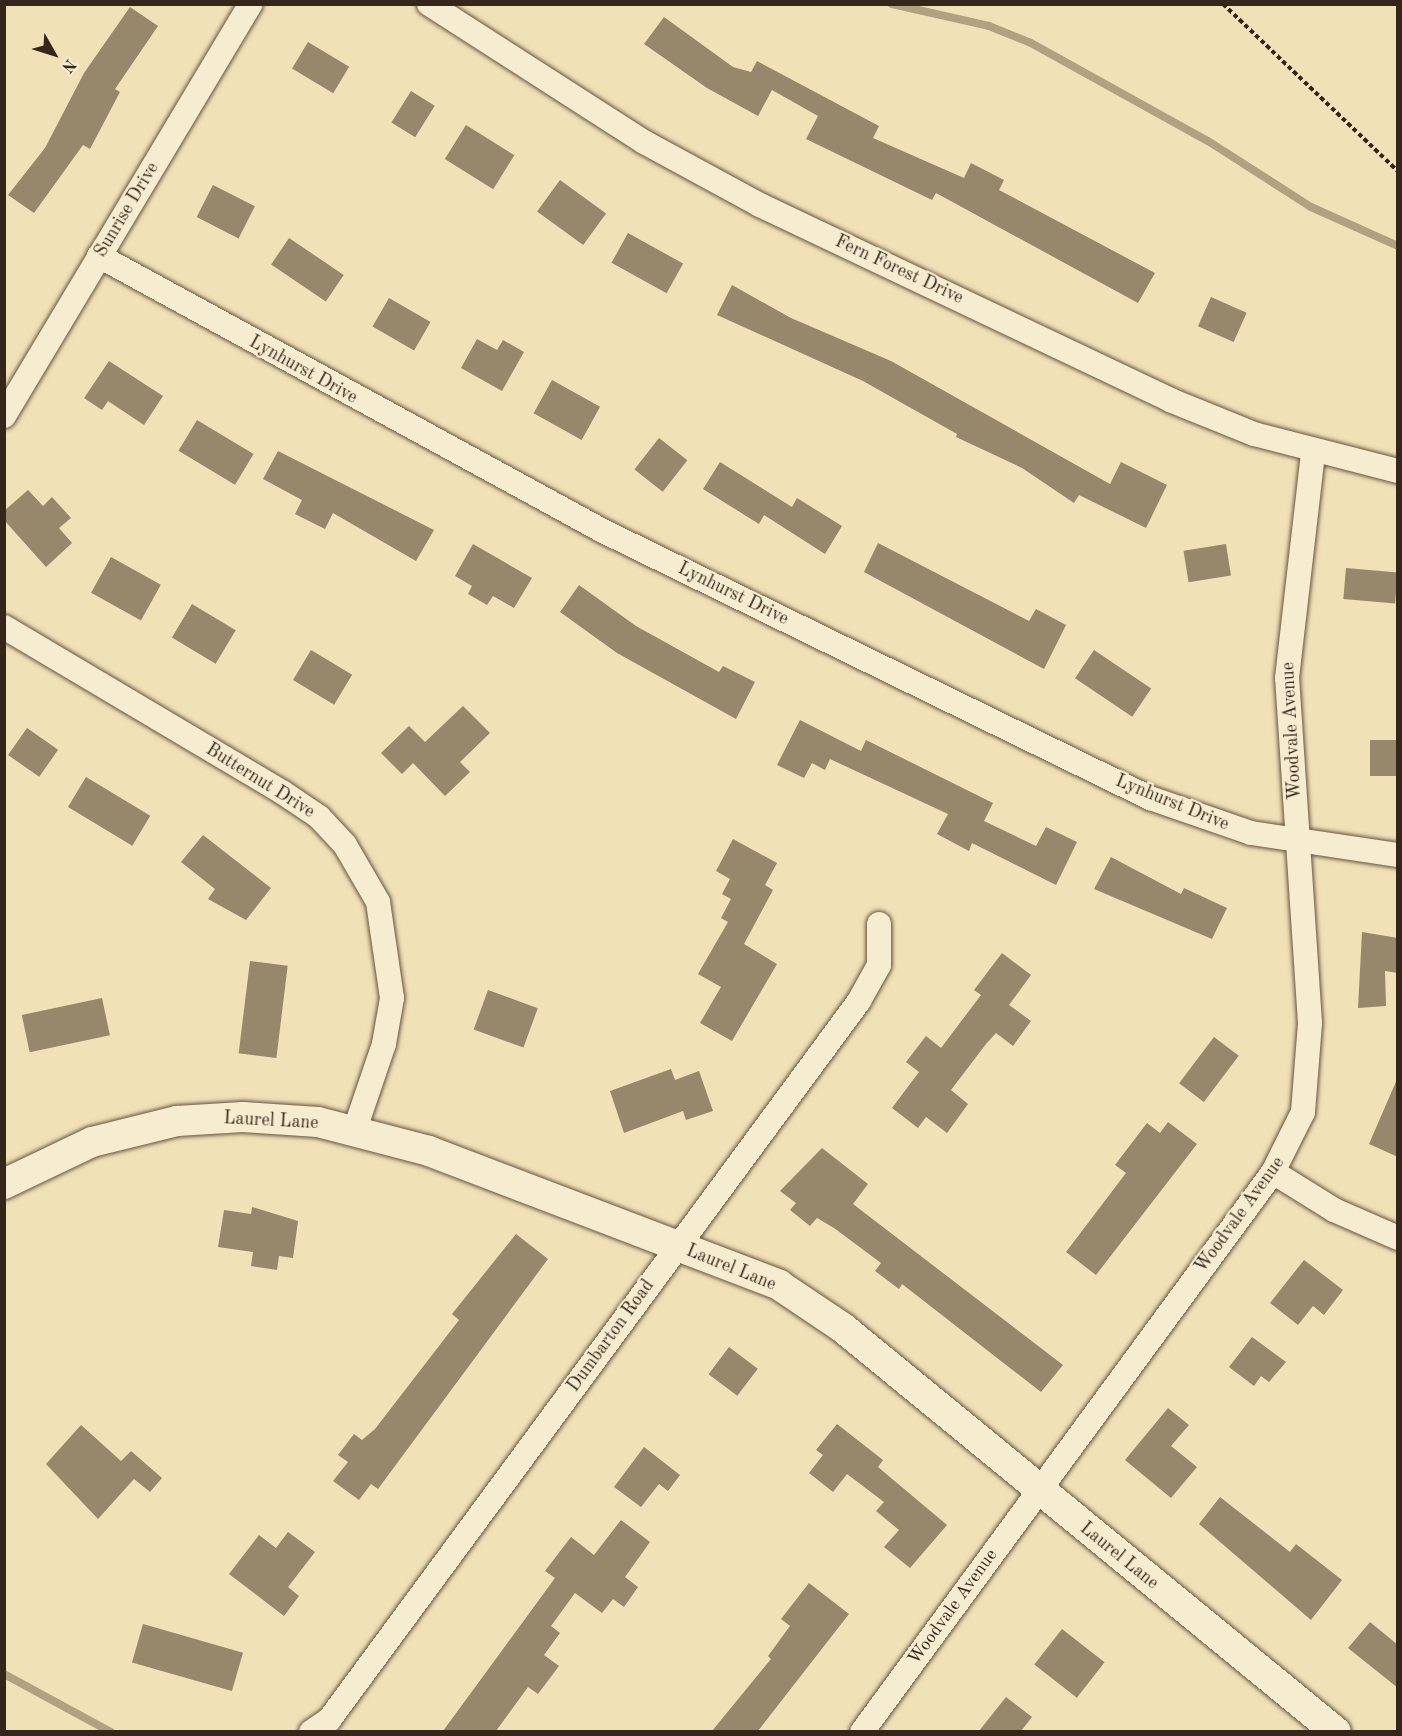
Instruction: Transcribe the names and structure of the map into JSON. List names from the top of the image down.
{
  "streets": {
    "street": [
      "Sunrise Drive",
      "Fern Forest Drive",
      "Lynhurst Drive",
      "Woodvale Avenue",
      "Butternut Drive",
      "Laurel Lane",
      "Dumbarton Road"
    ]
  },
  "crossings": [
    ["Sunrise Drive", "Lynhurst Drive"],
    ["Fern Forest Drive", "Woodvale Avenue"],
    ["Lynhurst Drive", "Woodvale Avenue"],
    ["Woodvale Avenue", "Laurel Lane"],
    ["Butternut Drive", "Laurel Lane"],
    ["Laurel Lane", "Dumbarton Road"]
  ],
  "north": "bottom right"
}
